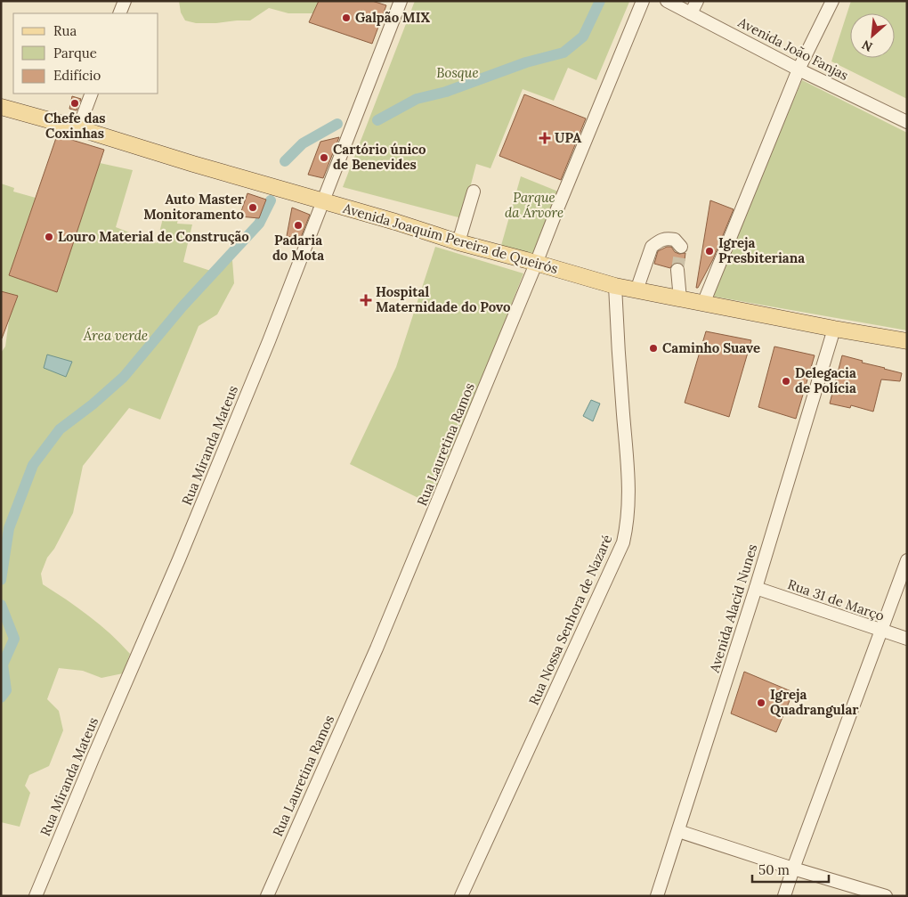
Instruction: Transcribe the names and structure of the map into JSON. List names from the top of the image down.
{
  "streets": {
    "main road": ["Avenida Joaquim Pereira de Queirós"],
    "street": [
      "Avenida João Fanjas",
      "Rua Lauretina Ramos",
      "Rua Miranda Mateus",
      "Rua 31 de Março",
      "Avenida Alacid Nunes",
      "Rua Nossa Senhora de Nazaré"
    ]
  },
  "crossings": [
    ["Avenida Joaquim Pereira de Queirós", "Rua Lauretina Ramos"],
    ["Avenida Joaquim Pereira de Queirós", "Rua Miranda Mateus"],
    ["Avenida Joaquim Pereira de Queirós", "Avenida Alacid Nunes"],
    ["Avenida Joaquim Pereira de Queirós", "Rua Nossa Senhora de Nazaré"],
    ["Rua 31 de Março", "Avenida Alacid Nunes"]
  ],
  "parks": ["Bosque", "Parque da Árvore", "Área verde"],
  "places": {
    "other": [
      "Galpão MIX",
      "Chefe das Coxinhas",
      "Cartório único de Benevides",
      "Auto Master Monitoramento",
      "Padaria do Mota",
      "Louro Material de Construção",
      "Igreja Presbiteriana",
      "Caminho Suave",
      "Delegacia de Polícia",
      "Igreja Quadrangular"
    ],
    "health": ["UPA", "Hospital Maternidade do Povo"]
  },
  "legend": ["Rua", "Parque", "Edifício"],
  "scale_bar": "50 m",
  "north": "bottom left"
}
